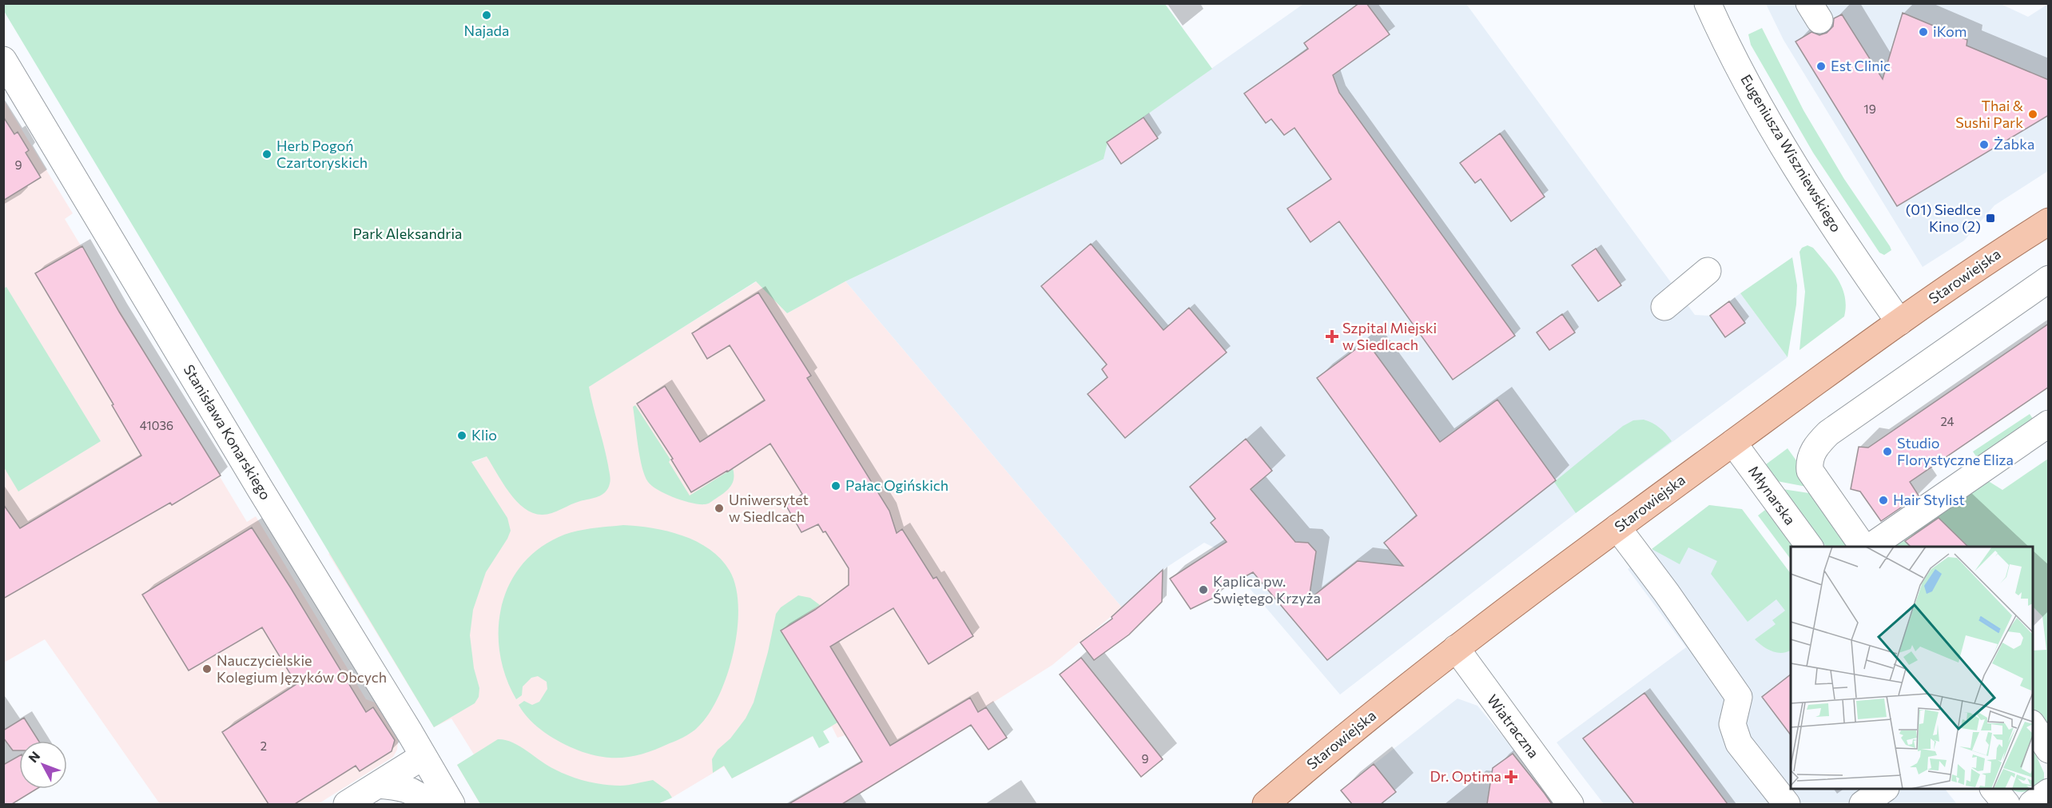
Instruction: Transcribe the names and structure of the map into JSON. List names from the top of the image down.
{
  "streets": {
    "main road": ["Starowiejska"],
    "street": [
      "Eugeniusza Wiszniewskiego",
      "Stanisława Konarskiego",
      "Młynarska",
      "Wiatraczna"
    ]
  },
  "crossings": [
    ["Eugeniusza Wiszniewskiego", "Starowiejska"],
    ["Starowiejska", "Młynarska"],
    ["Starowiejska", "Wiatraczna"]
  ],
  "parks": ["Park Aleksandria"],
  "places": {
    "other": [
      "Najada",
      "iKom",
      "Est Clinic",
      "Thai & Sushi Park",
      "Żabka",
      "Herb Pogoń Czartoryskich",
      "Klio",
      "Studio Florystyczne Eliza",
      "Pałac Ogińskich",
      "Hair Stylist",
      "Uniwersytet w Siedlcach",
      "Kaplica pw. Świętego Krzyża",
      "Nauczycielskie Kolegium Języków Obcych"
    ],
    "transit": ["(01) Siedlce Kino (2)"],
    "health": ["Szpital Miejski w Siedlcach", "Dr. Optima"]
  },
  "house_numbers": [
    "19",
    "9",
    "24",
    "41036",
    "2",
    "9"
  ],
  "north": "top left"
}
